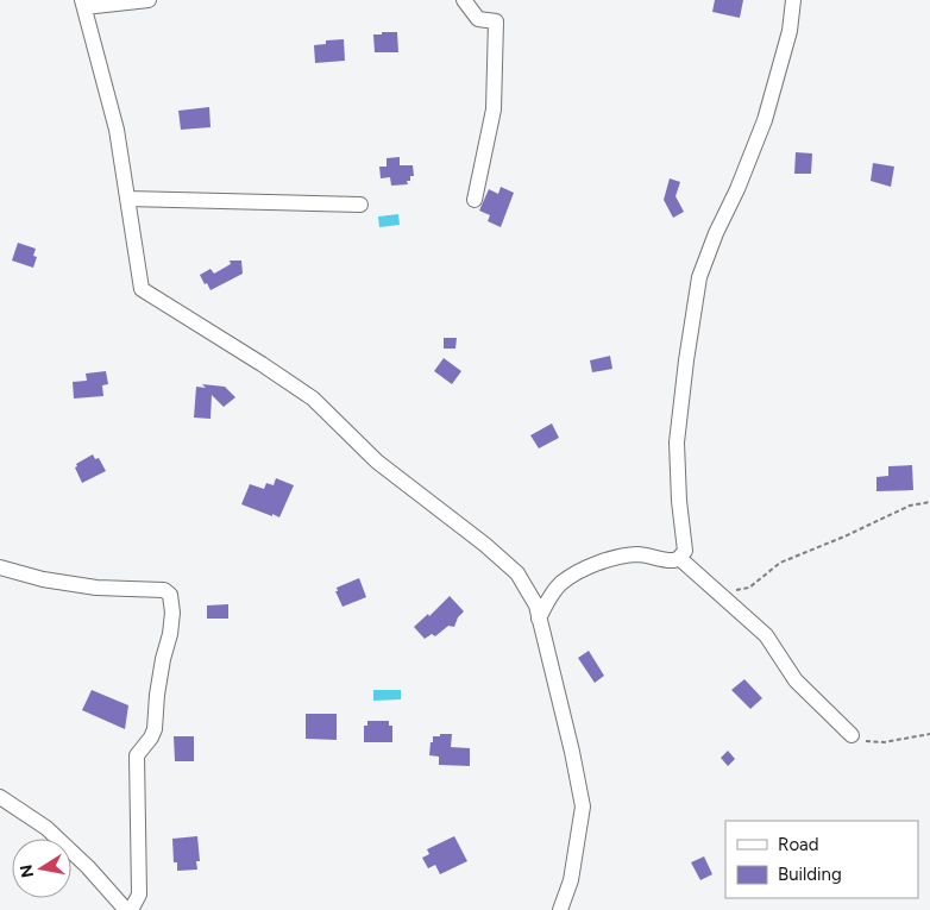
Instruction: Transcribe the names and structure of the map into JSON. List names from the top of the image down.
{
  "legend": ["Road", "Building"],
  "north": "left"
}
